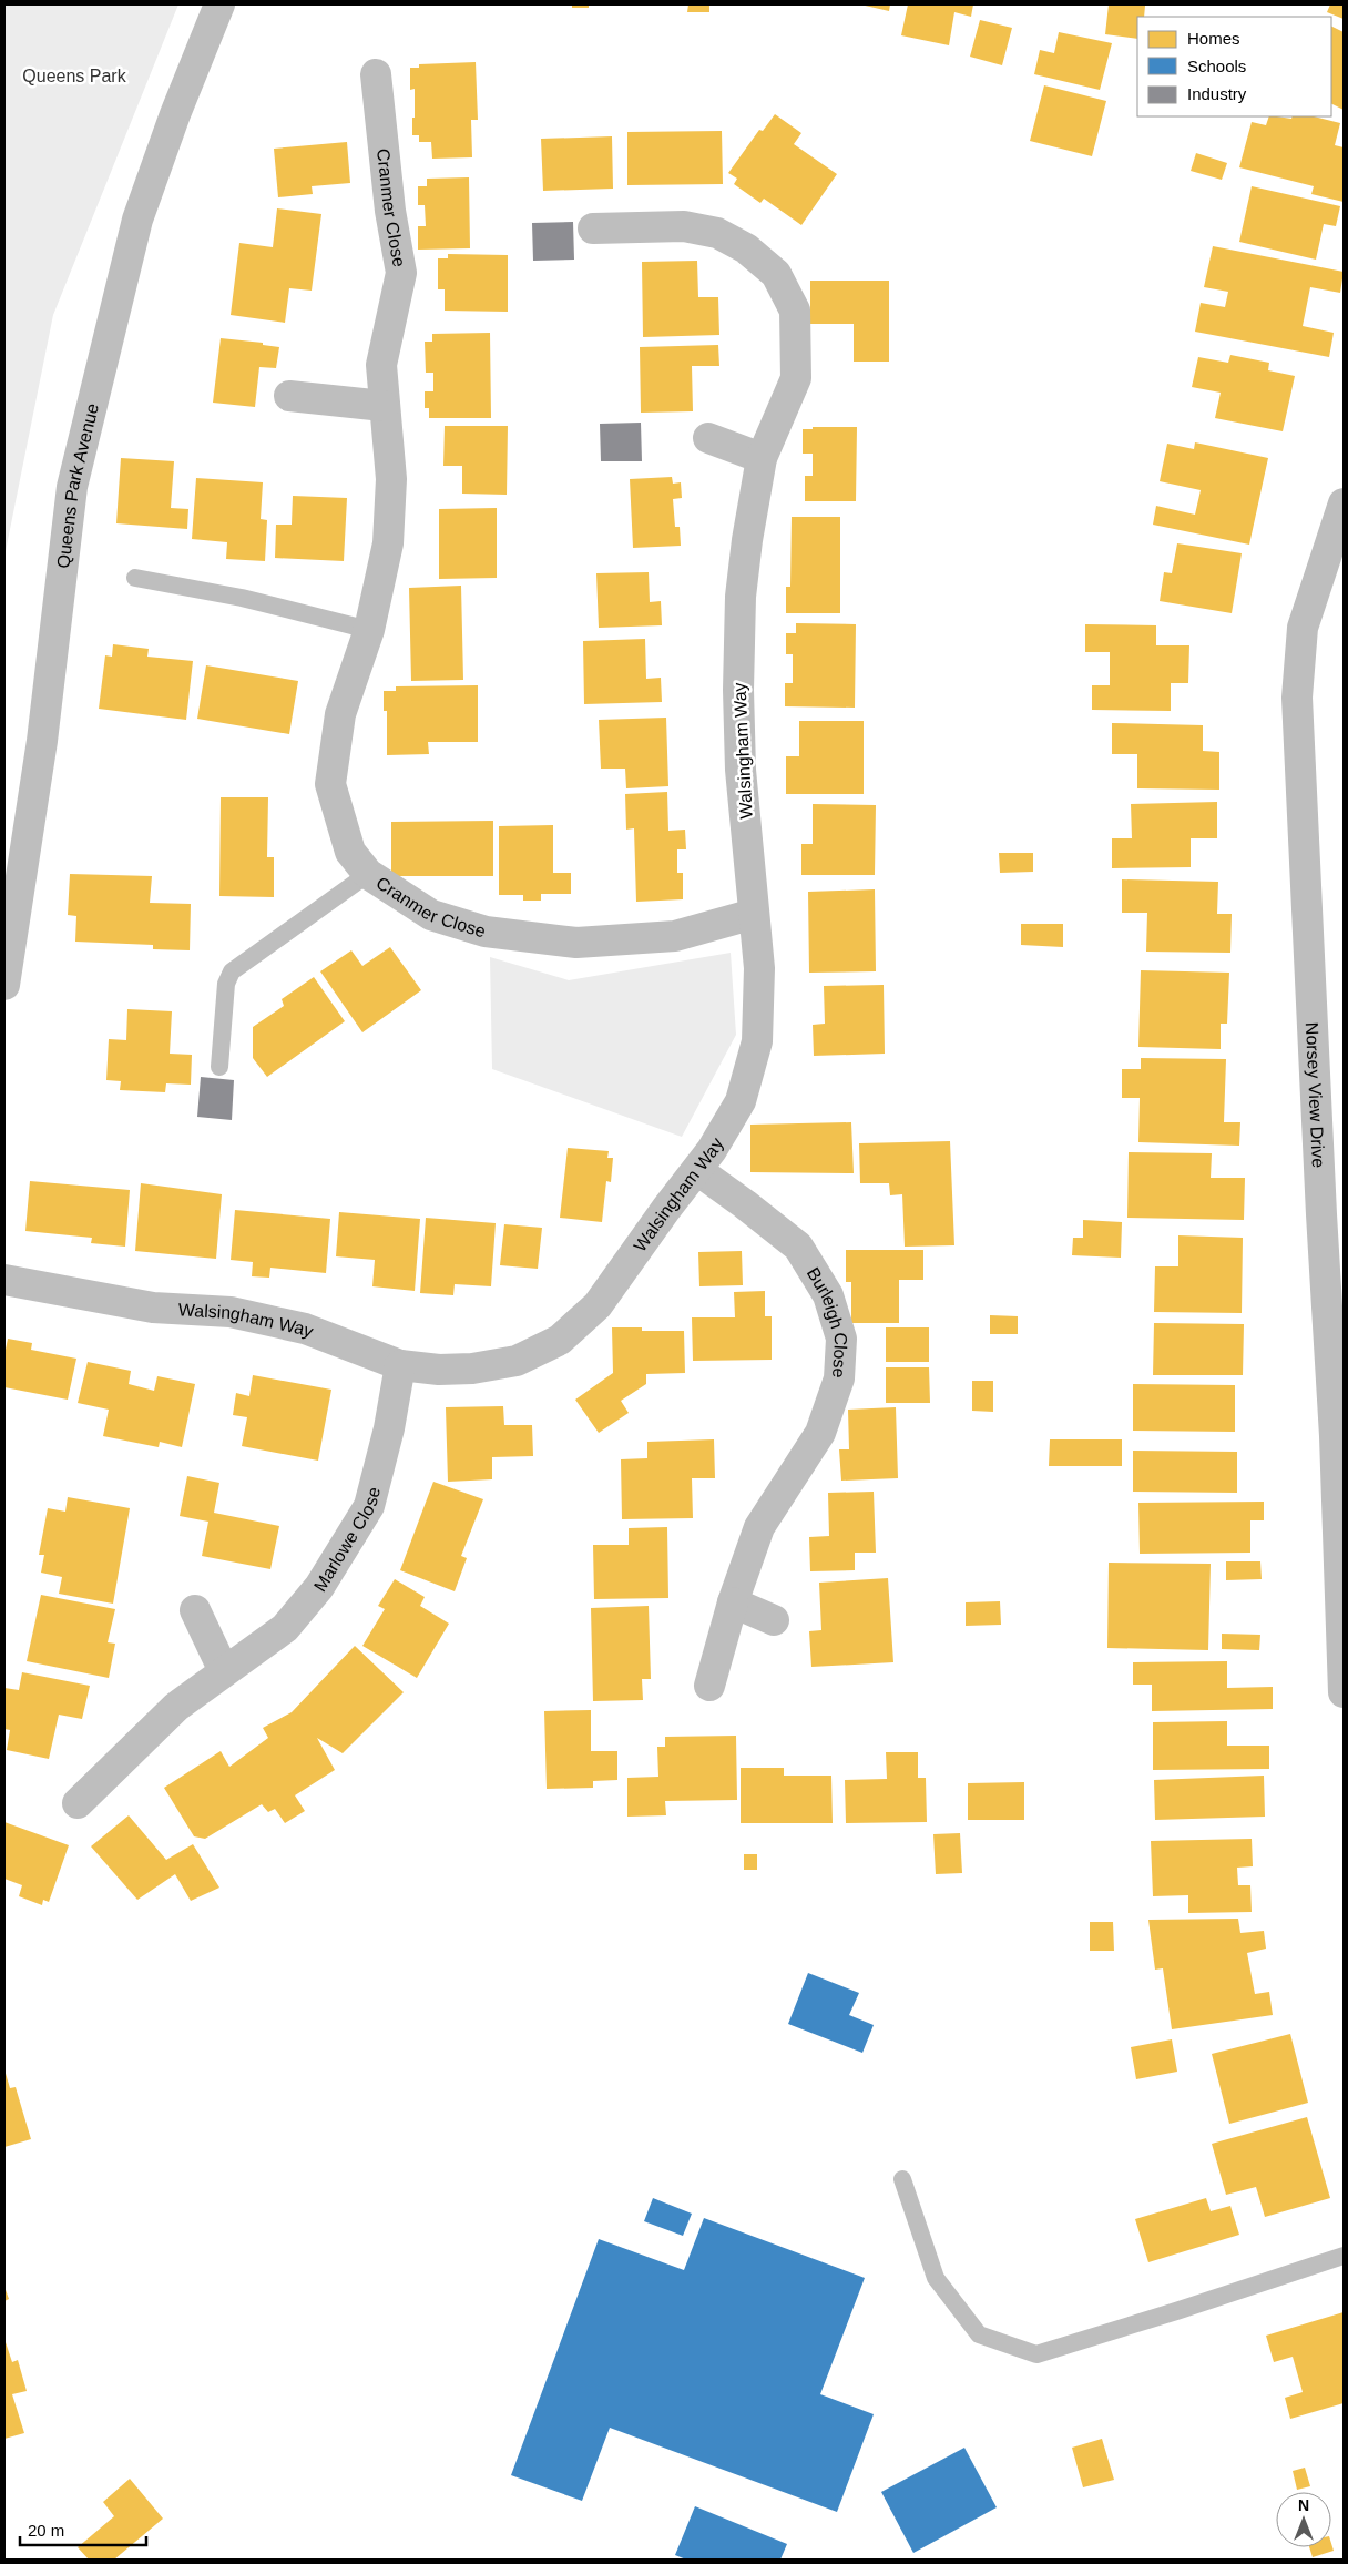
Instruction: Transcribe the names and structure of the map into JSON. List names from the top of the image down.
{
  "streets": {
    "street": [
      "Cranmer Close",
      "Queens Park Avenue",
      "Walsingham Way",
      "Norsey View Drive",
      "Burleigh Close",
      "Marlowe Close"
    ]
  },
  "crossings": [
    ["Cranmer Close", "Walsingham Way"],
    ["Walsingham Way", "Burleigh Close"],
    ["Walsingham Way", "Marlowe Close"]
  ],
  "parks": ["Queens Park"],
  "legend": ["Homes", "Schools", "Industry"],
  "scale_bar": "20 m",
  "north": "top"
}
